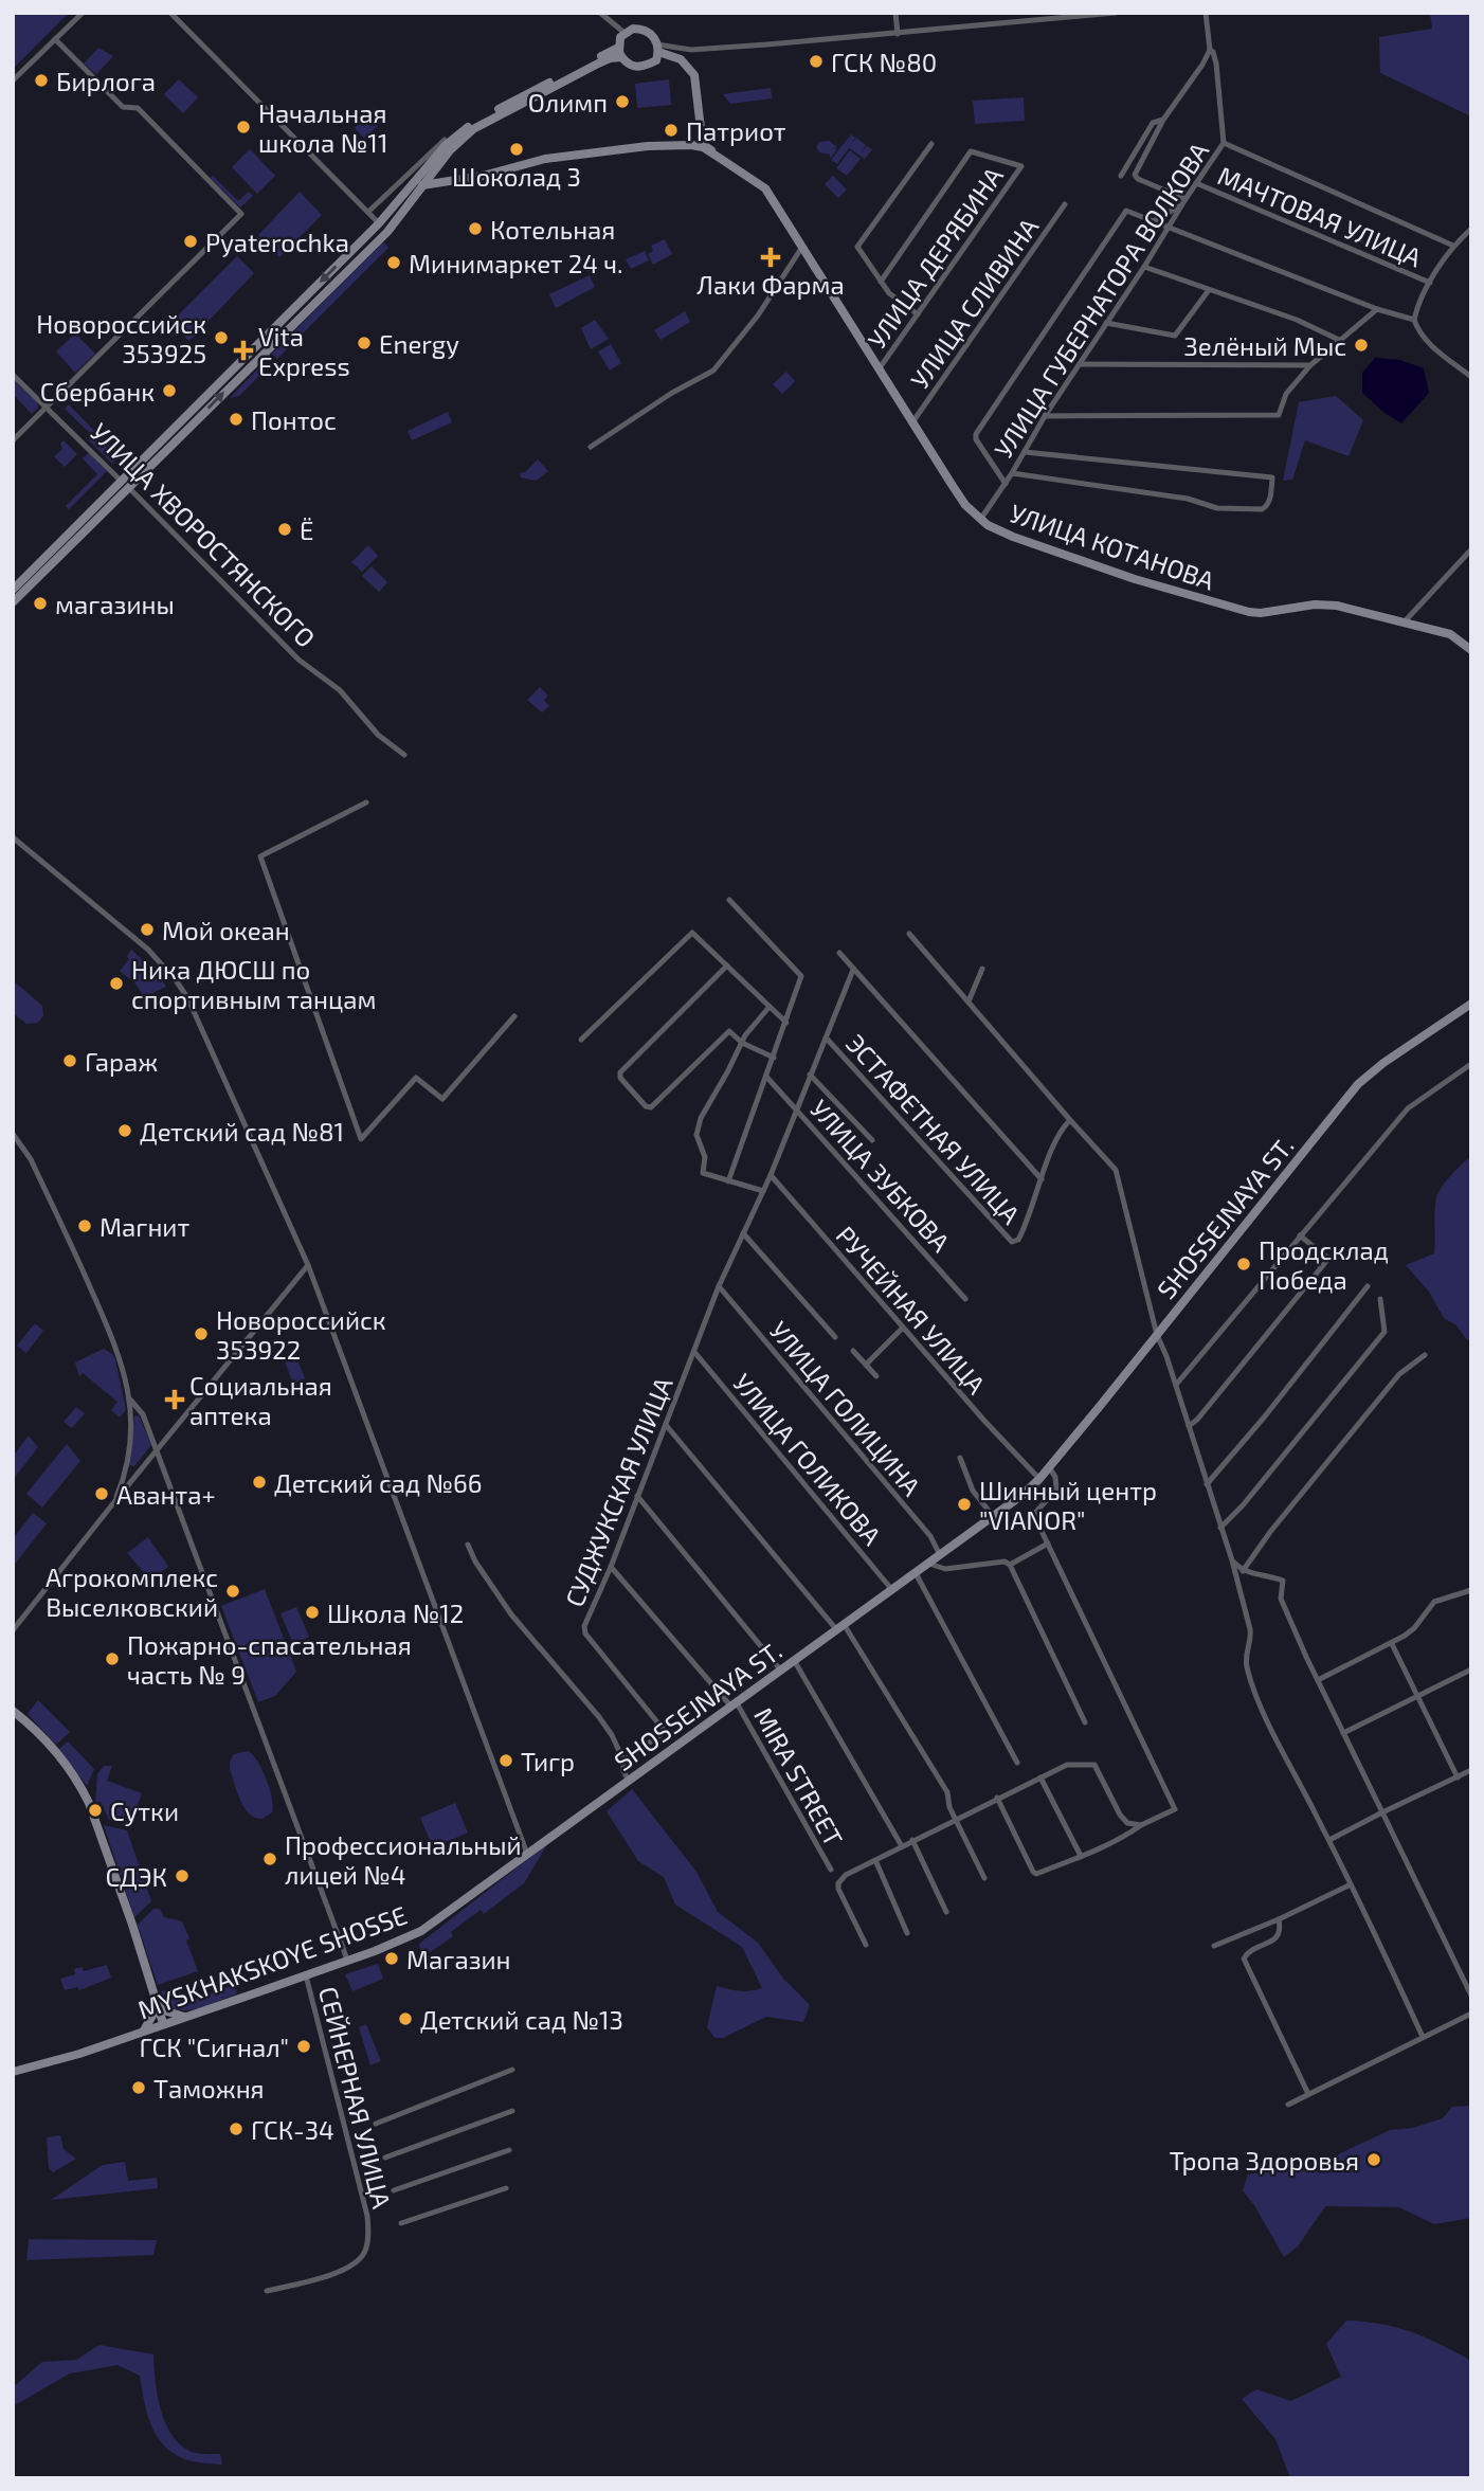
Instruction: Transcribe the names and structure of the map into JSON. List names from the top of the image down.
{
  "streets": {
    "street": [
      "МАЧТОВАЯ УЛИЦА",
      "УЛИЦА ДЕРЯБИНА",
      "УЛИЦА ГУБЕРНАТОРА ВОЛКОВА",
      "УЛИЦА СЛИВИНА",
      "УЛИЦА ХВОРОСТЯНСКОГО",
      "УЛИЦА КОТАНОВА",
      "ЭСТАФЕТНАЯ УЛИЦА",
      "УЛИЦА ЗУБКОВА",
      "SHOSSEJNAYA ST.",
      "РУЧЕЙНАЯ УЛИЦА",
      "УЛИЦА ГОЛИЦИНА",
      "УЛИЦА ГОЛИКОВА",
      "СУДЖУКСКАЯ УЛИЦА",
      "MIRA STREET",
      "MYSKHAKSKOYE SHOSSE",
      "СЕЙНЕРНАЯ УЛИЦА"
    ]
  },
  "crossings": [
    ["МАЧТОВАЯ УЛИЦА", "УЛИЦА ГУБЕРНАТОРА ВОЛКОВА"],
    ["УЛИЦА ДЕРЯБИНА", "УЛИЦА КОТАНОВА"],
    ["УЛИЦА ГУБЕРНАТОРА ВОЛКОВА", "УЛИЦА КОТАНОВА"],
    ["УЛИЦА СЛИВИНА", "УЛИЦА КОТАНОВА"],
    ["SHOSSEJNAYA ST.", "РУЧЕЙНАЯ УЛИЦА"],
    ["SHOSSEJNAYA ST.", "УЛИЦА ГОЛИКОВА"],
    ["SHOSSEJNAYA ST.", "MIRA STREET"],
    ["SHOSSEJNAYA ST.", "MYSKHAKSKOYE SHOSSE"],
    ["УЛИЦА ГОЛИЦИНА", "СУДЖУКСКАЯ УЛИЦА"],
    ["УЛИЦА ГОЛИКОВА", "СУДЖУКСКАЯ УЛИЦА"],
    ["СУДЖУКСКАЯ УЛИЦА", "MIRA STREET"],
    ["MYSKHAKSKOYE SHOSSE", "СЕЙНЕРНАЯ УЛИЦА"]
  ],
  "places": {
    "other": [
      "ГСК №80",
      "Бирлога",
      "Олимп",
      "Начальная школа №11",
      "Патриот",
      "Шоколад 3",
      "Котельная",
      "Pyaterochka",
      "Минимаркет 24 ч.",
      "Новороссийск 353925",
      "Energy",
      "Зелёный Мыс",
      "Сбербанк",
      "Понтос",
      "Ё",
      "магазины",
      "Мой океан",
      "Ника ДЮСШ по спортивным танцам",
      "Гараж",
      "Детский сад №81",
      "Магнит",
      "Продсклад Победа",
      "Новороссийск 353922",
      "Детский сад №66",
      "Аванта+",
      "Шинный центр \"VIANOR\"",
      "Агрокомплекс Выселковский",
      "Школа №12",
      "Пожарно-спасательная часть № 9",
      "Тигр",
      "Сутки",
      "Профессиональный лицей №4",
      "СДЭК",
      "Магазин",
      "Детский сад №13",
      "ГСК \"Сигнал\"",
      "Таможня",
      "ГСК-34",
      "Тропа Здоровья"
    ],
    "health": ["Лаки Фарма", "Vita Express", "Социальная аптека"]
  }
}
